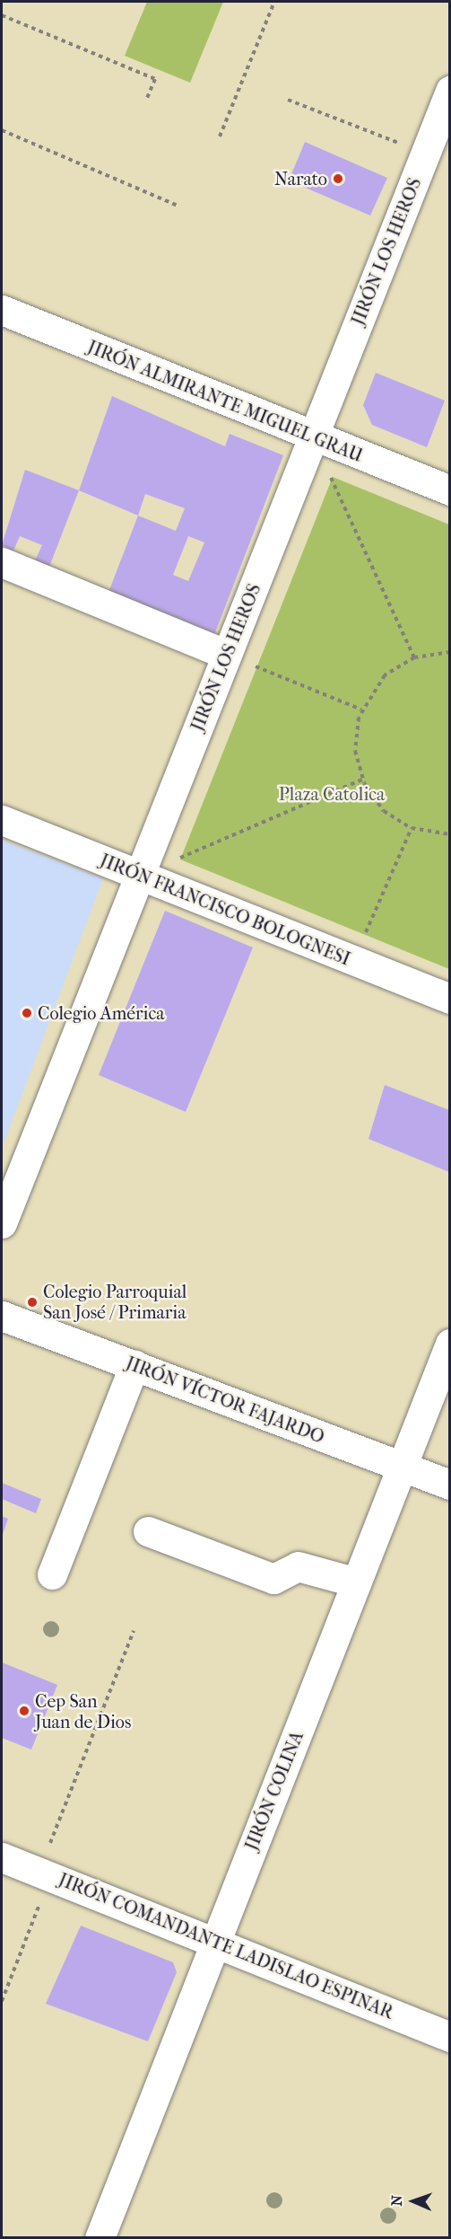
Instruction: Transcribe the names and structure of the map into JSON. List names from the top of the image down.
{
  "streets": {
    "street": [
      "JIRÓN LOS HEROS",
      "JIRÓN ALMIRANTE MIGUEL GRAU",
      "JIRÓN FRANCISCO BOLOGNESI",
      "JIRÓN VÍCTOR FAJARDO",
      "JIRÓN COLINA",
      "JIRÓN COMANDANTE LADISLAO ESPINAR"
    ]
  },
  "crossings": [
    ["JIRÓN LOS HEROS", "JIRÓN ALMIRANTE MIGUEL GRAU"],
    ["JIRÓN LOS HEROS", "JIRÓN FRANCISCO BOLOGNESI"],
    ["JIRÓN VÍCTOR FAJARDO", "JIRÓN COLINA"],
    ["JIRÓN COLINA", "JIRÓN COMANDANTE LADISLAO ESPINAR"]
  ],
  "parks": ["Plaza Catolica"],
  "places": [
    "Narato",
    "Colegio América",
    "Colegio Parroquial San José / Primaria",
    "Cep San Juan de Dios"
  ],
  "north": "left"
}
